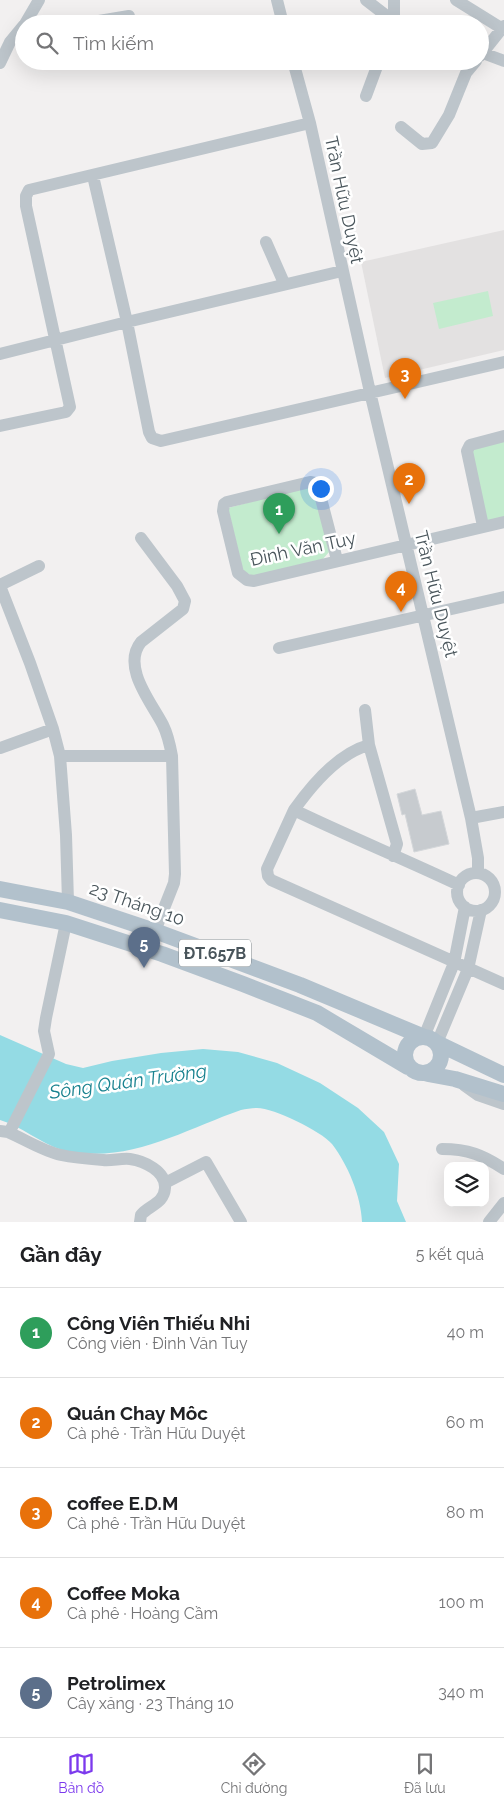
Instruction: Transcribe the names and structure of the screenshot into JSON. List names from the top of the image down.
{
  "streets": {
    "main road": ["23 Tháng 10", "ĐT.657B"],
    "street": ["Trần Hữu Duyệt", "Đinh Văn Tuy"]
  },
  "crossings": [
    ["Trần Hữu Duyệt", "Đinh Văn Tuy"],
    ["23 Tháng 10", "ĐT.657B"]
  ],
  "water": ["Sông Quán Trường"],
  "page": {
    "search": "Tìm kiếm",
    "pins": [
      "3",
      "2",
      "1",
      "4",
      "5"
    ],
    "heading": ["Gần đây", "5 kết quả"],
    "list": [
      {
        "mark": "1",
        "name": "Công Viên Thiếu Nhi",
        "note": "Công viên · Đinh Văn Tuy",
        "value": "40 m"
      },
      {
        "mark": "2",
        "name": "Quán Chay Môc",
        "note": "Cà phê · Trần Hữu Duyệt",
        "value": "60 m"
      },
      {
        "mark": "3",
        "name": "coffee E.D.M",
        "note": "Cà phê · Trần Hữu Duyệt",
        "value": "80 m"
      },
      {
        "mark": "4",
        "name": "Coffee Moka",
        "note": "Cà phê · Hoàng Cầm",
        "value": "100 m"
      },
      {
        "mark": "5",
        "name": "Petrolimex",
        "note": "Cây xăng · 23 Tháng 10",
        "value": "340 m"
      }
    ],
    "nav": ["Bản đồ", "Chỉ đường", "Đã lưu"]
  }
}
